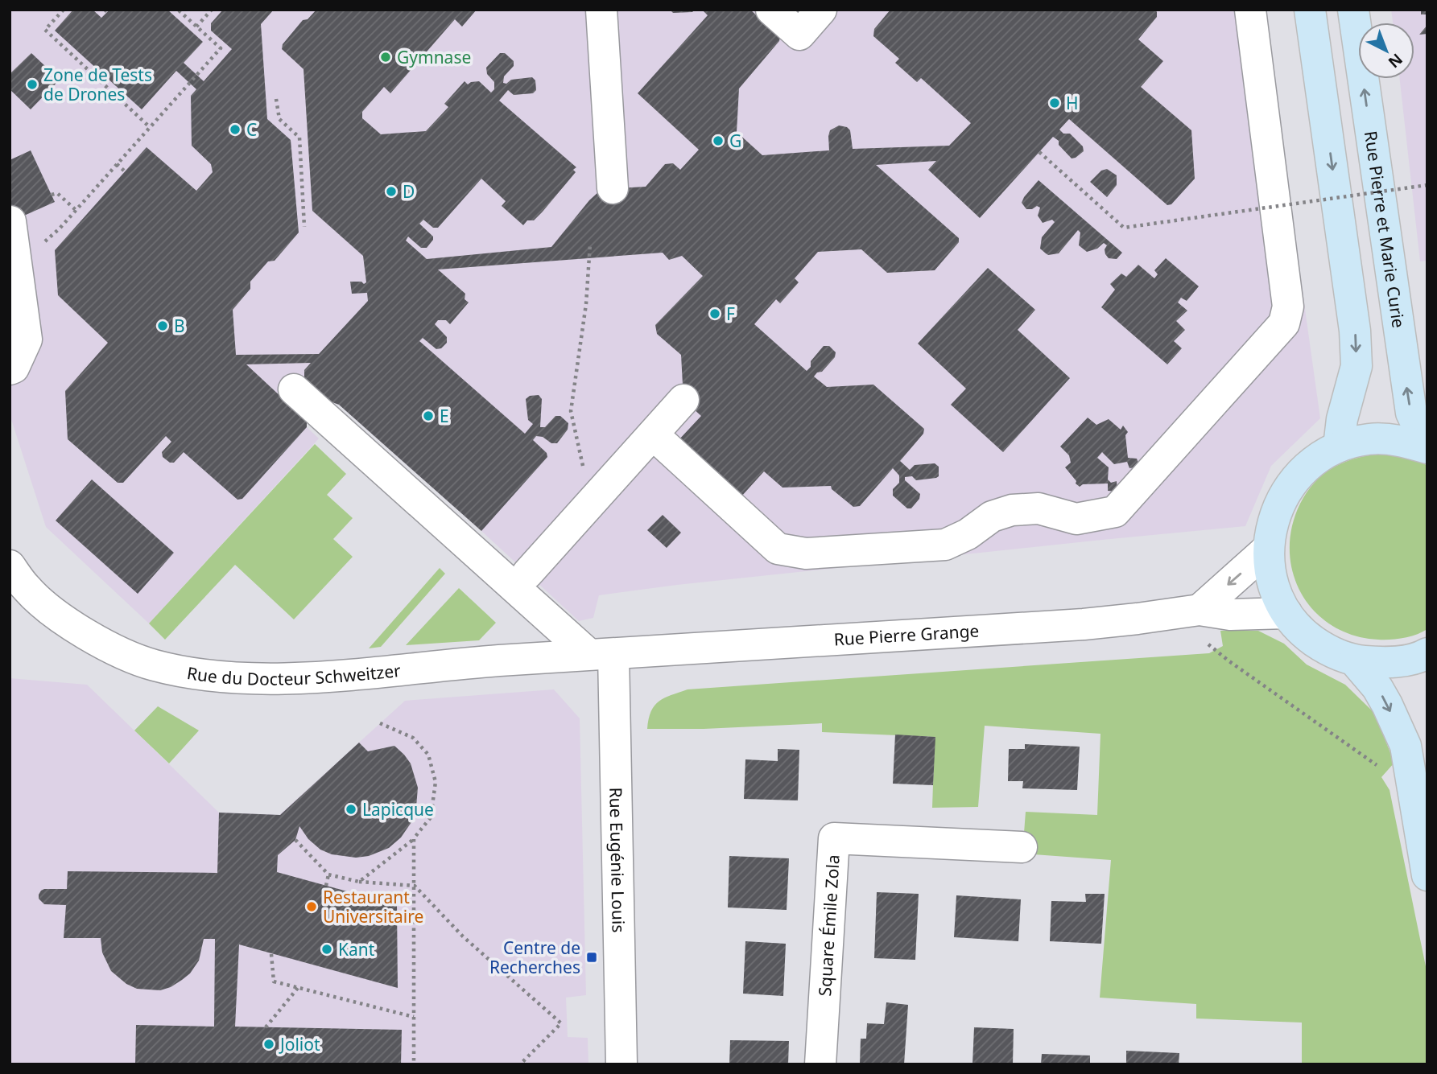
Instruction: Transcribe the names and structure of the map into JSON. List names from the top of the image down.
{
  "streets": {
    "main road": ["Rue Pierre et Marie Curie"],
    "street": [
      "Rue Pierre Grange",
      "Rue du Docteur Schweitzer",
      "Rue Eugénie Louis",
      "Square Émile Zola"
    ]
  },
  "crossings": [
    ["Rue Pierre Grange", "Rue du Docteur Schweitzer"],
    ["Rue Pierre Grange", "Rue Eugénie Louis"],
    ["Rue du Docteur Schweitzer", "Rue Eugénie Louis"]
  ],
  "places": {
    "other": [
      "Gymnase",
      "Zone de Tests de Drones",
      "H",
      "C",
      "G",
      "D",
      "F",
      "B",
      "E",
      "Lapicque",
      "Restaurant Universitaire",
      "Kant",
      "Joliot"
    ],
    "transit": ["Centre de Recherches"]
  },
  "north": "bottom right"
}
